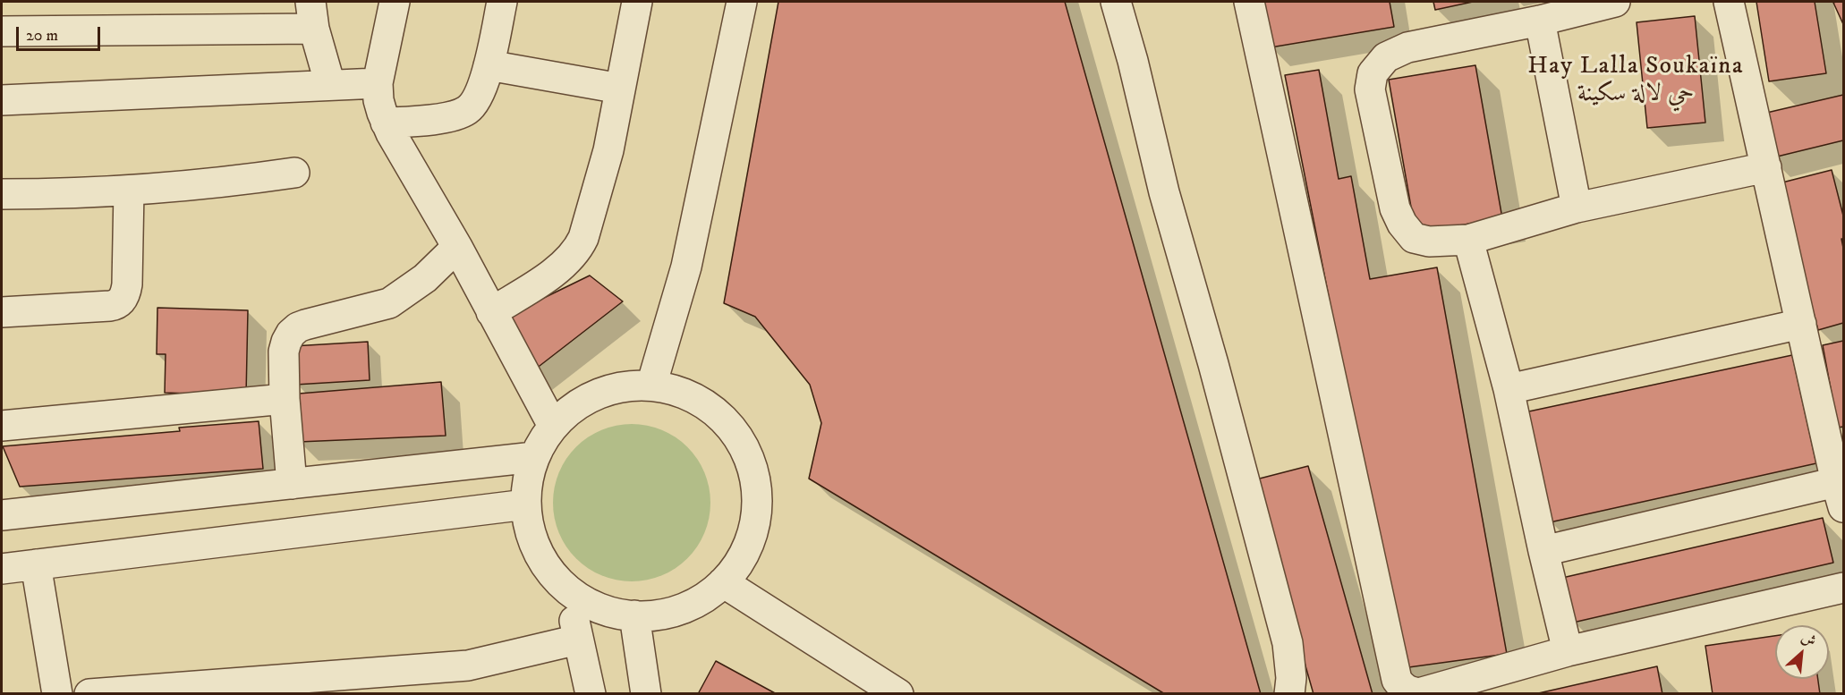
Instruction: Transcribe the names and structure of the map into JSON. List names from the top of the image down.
{
  "districts": ["Hay Lalla Soukaïna حي لالة سكينة"],
  "scale_bar": "20 m",
  "north": "top right"
}
